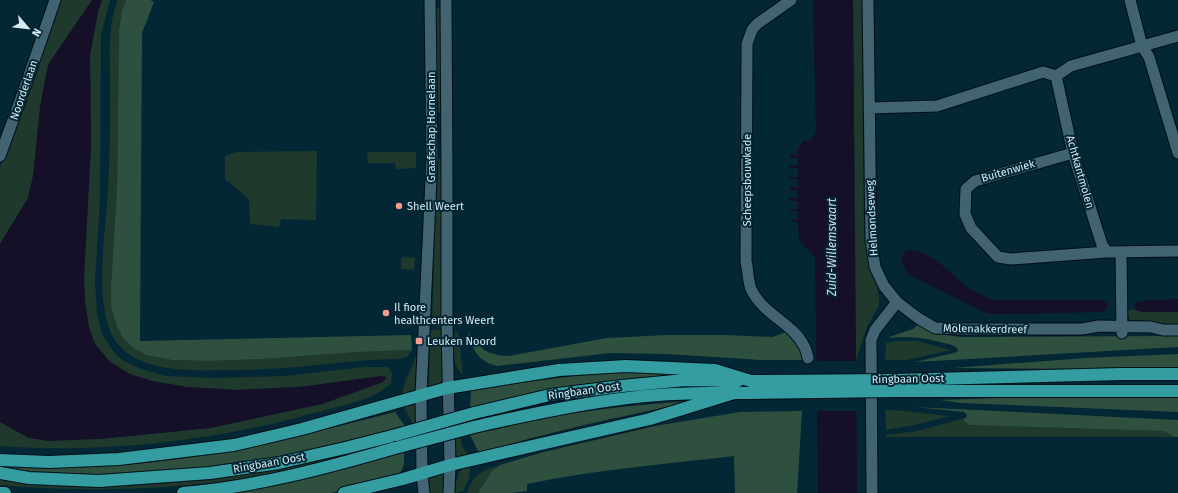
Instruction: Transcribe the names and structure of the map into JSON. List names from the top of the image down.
{
  "streets": {
    "main road": ["Ringbaan Oost"],
    "street": [
      "Noorderlaan",
      "Graafschap Hornelaan",
      "Buitenwiek",
      "Achtkantmolen",
      "Scheepsbouwkade",
      "Helmondseweg",
      "Molenakkerdreef"
    ]
  },
  "crossings": [
    ["Buitenwiek", "Achtkantmolen"],
    ["Helmondseweg", "Molenakkerdreef"]
  ],
  "water": ["Zuid-Willemsvaart"],
  "places": {
    "other": ["Shell Weert", "Il fiore healthcenters Weert"],
    "transit": ["Leuken Noord"]
  },
  "north": "bottom right"
}
